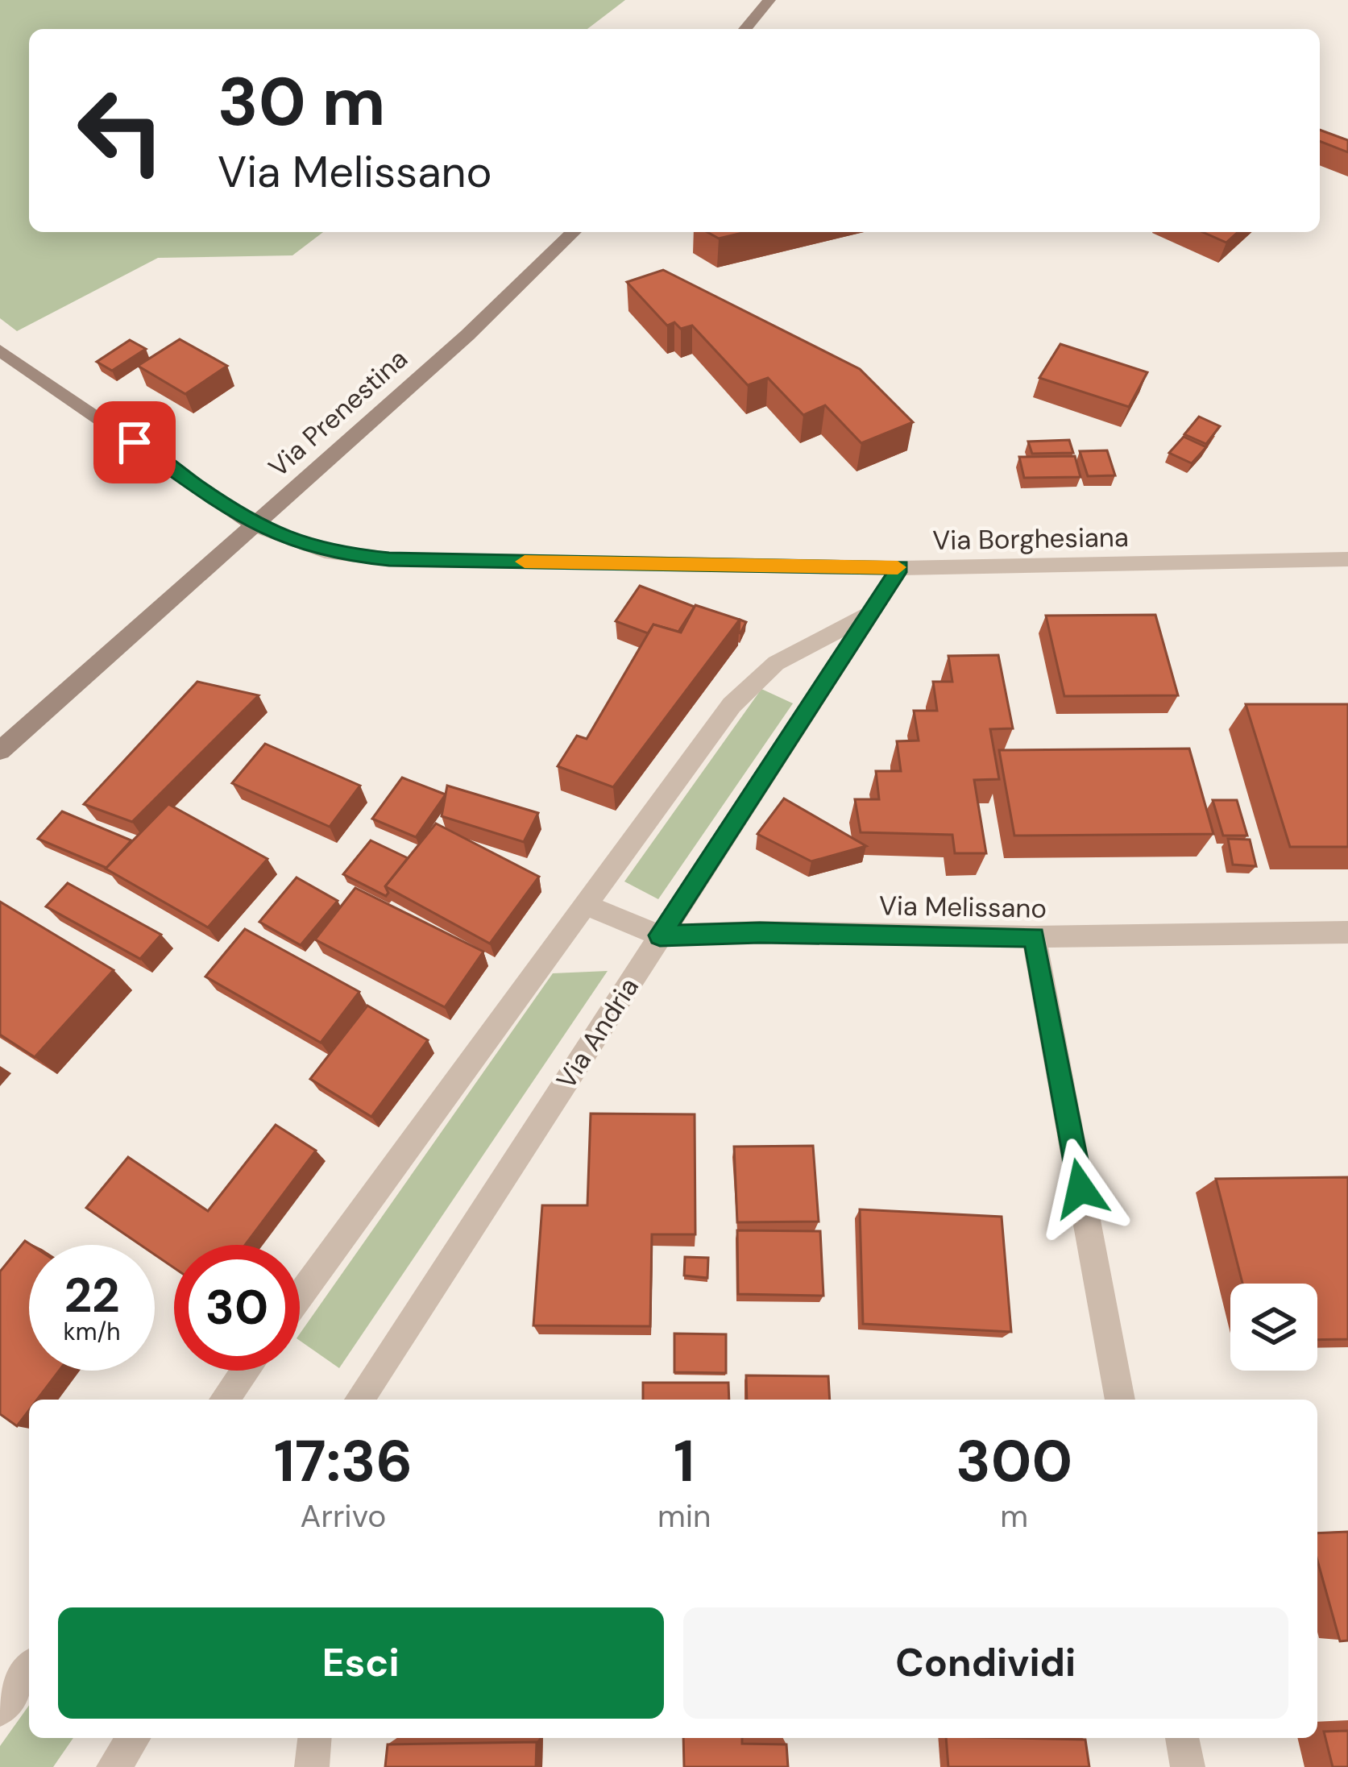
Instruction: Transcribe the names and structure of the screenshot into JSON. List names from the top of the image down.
{
  "streets": {
    "main road": ["Via Prenestina"],
    "street": ["Via Borghesiana", "Via Melissano", "Via Andria"]
  },
  "crossings": [
    ["Via Prenestina", "Via Borghesiana"],
    ["Via Borghesiana", "Via Andria"],
    ["Via Melissano", "Via Andria"]
  ],
  "page": {
    "turn": ["30 m", "Via Melissano"],
    "speed": "22 km/h",
    "limit": "30",
    "eta": [
      "17:36",
      "Arrivo",
      "1",
      "min",
      "300",
      "m"
    ],
    "buttons": ["Esci", "Condividi"]
  }
}
